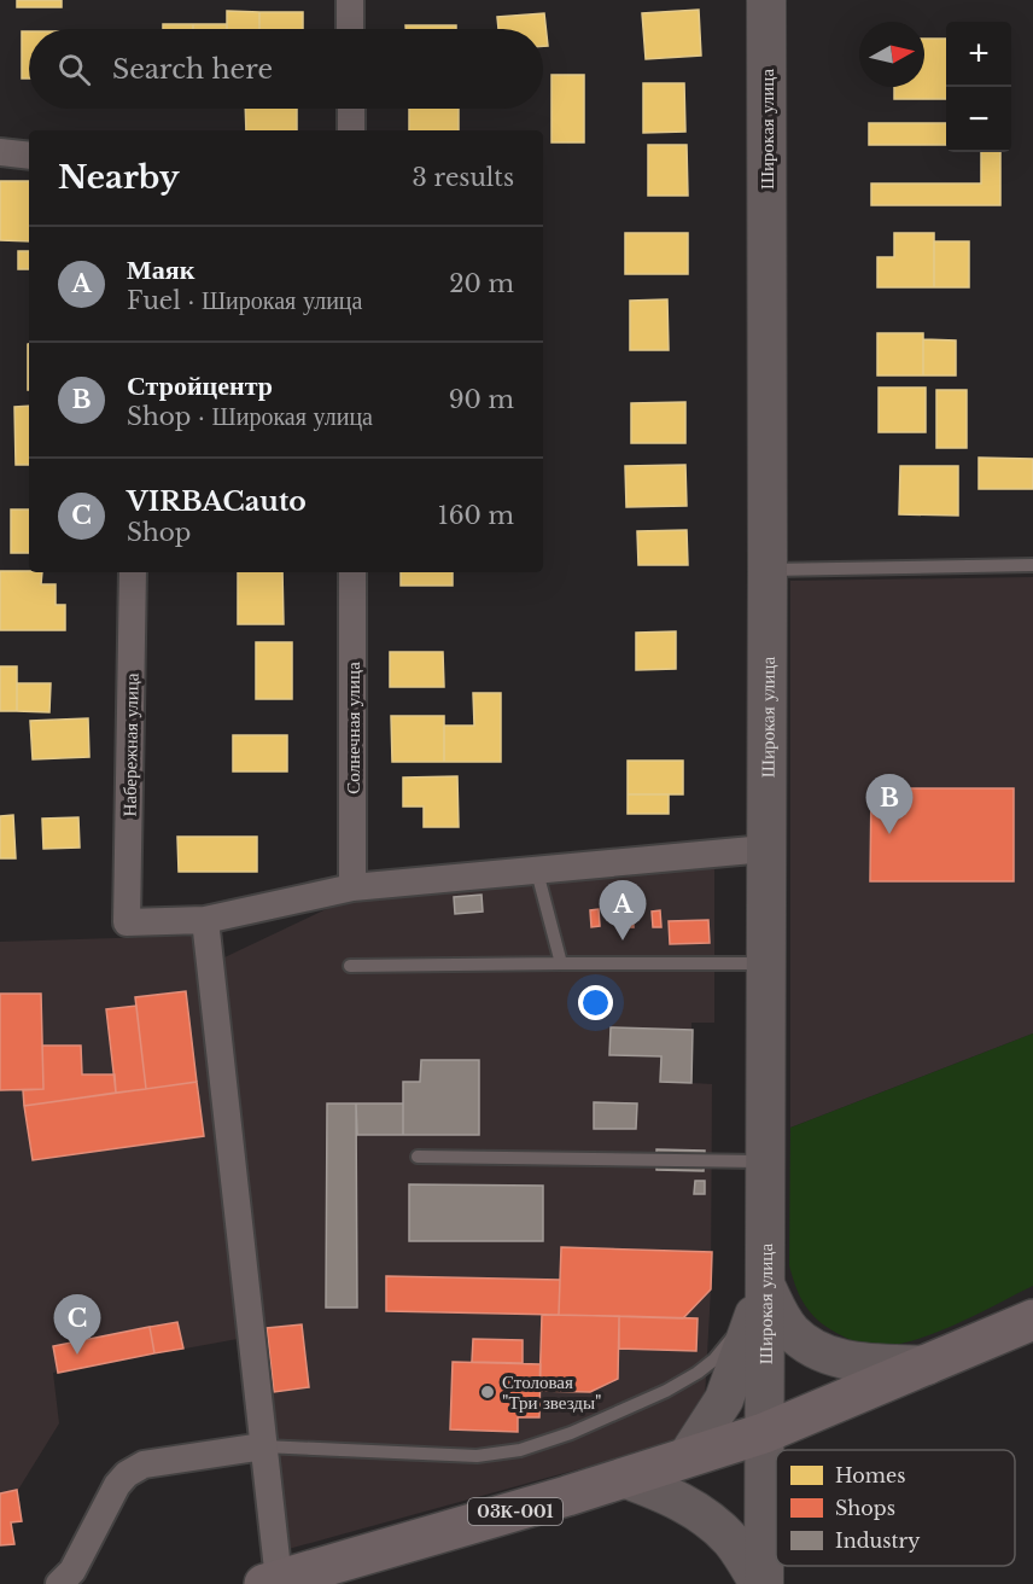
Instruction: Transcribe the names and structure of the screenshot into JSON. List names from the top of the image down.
{
  "streets": {
    "main road": ["03К-001"],
    "street": ["Широкая улица", "Солнечная улица", "Набережная улица"]
  },
  "crossings": [
    ["Широкая улица", "03К-001"]
  ],
  "places": ["Столовая \"Три звезды\""],
  "legend": ["Homes", "Shops", "Industry"],
  "north": "right",
  "page": {
    "map_buttons": ["+", "−"],
    "search": "Search here",
    "heading": ["Nearby", "3 results"],
    "list": [
      {
        "mark": "A",
        "name": "Маяк",
        "note": "Fuel · Широкая улица",
        "value": "20 m"
      },
      {
        "mark": "B",
        "name": "Стройцентр",
        "note": "Shop · Широкая улица",
        "value": "90 m"
      },
      {
        "mark": "C",
        "name": "VIRBACauto",
        "note": "Shop",
        "value": "160 m"
      }
    ],
    "pins": ["B", "A", "C"]
  }
}
